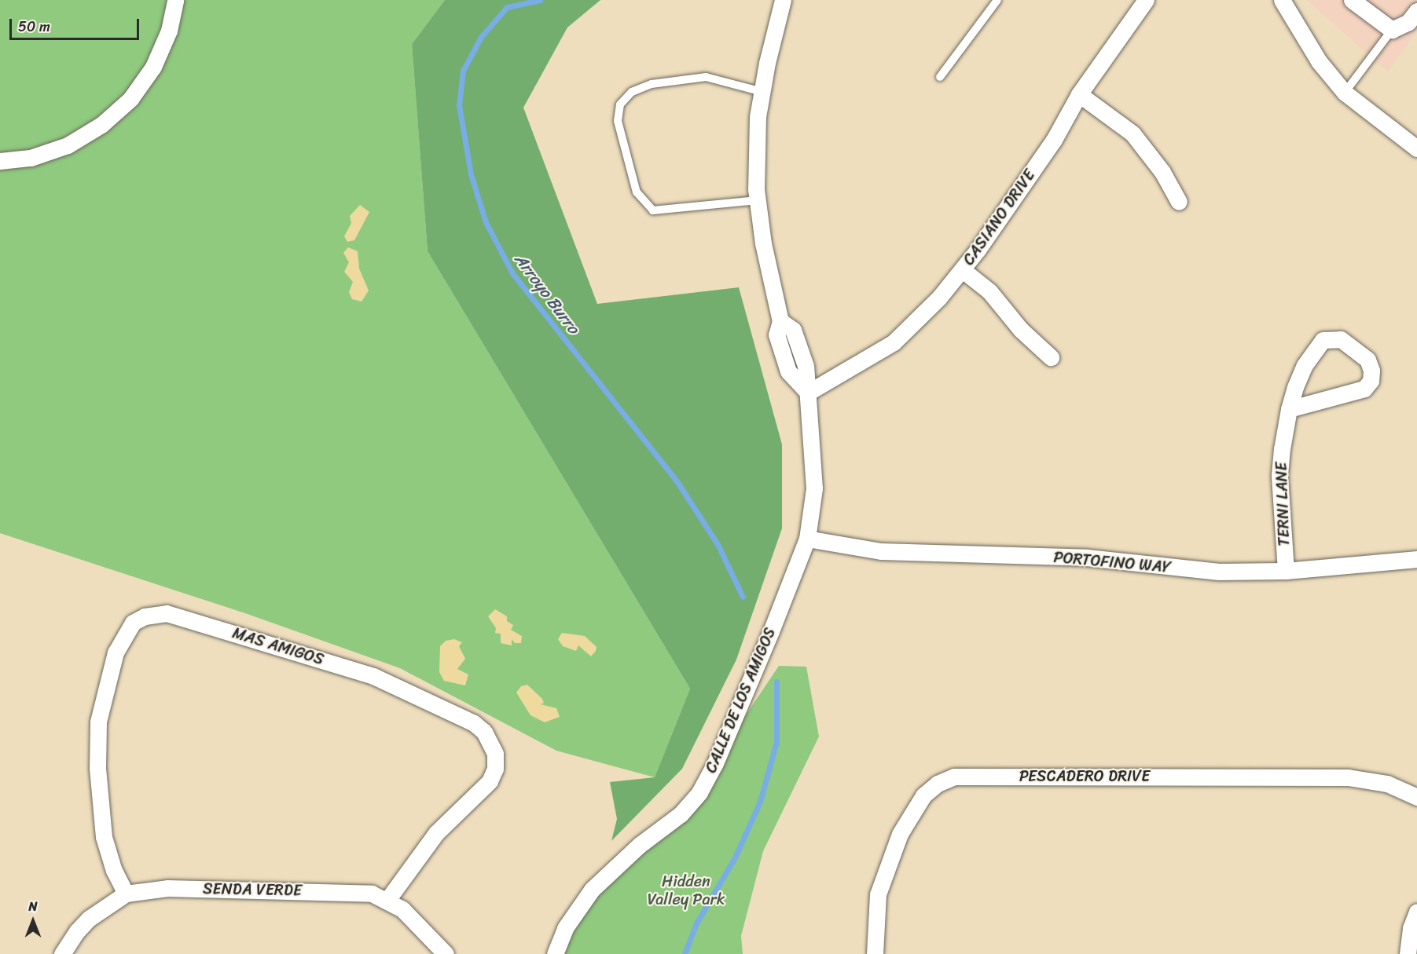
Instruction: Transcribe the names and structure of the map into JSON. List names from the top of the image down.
{
  "streets": {
    "street": [
      "CASIANO DRIVE",
      "TERNI LANE",
      "PORTOFINO WAY",
      "MAS AMIGOS",
      "CALLE DE LOS AMIGOS",
      "PESCADERO DRIVE",
      "SENDA VERDE"
    ]
  },
  "crossings": [
    ["CASIANO DRIVE", "CALLE DE LOS AMIGOS"],
    ["TERNI LANE", "PORTOFINO WAY"],
    ["PORTOFINO WAY", "CALLE DE LOS AMIGOS"],
    ["MAS AMIGOS", "SENDA VERDE"]
  ],
  "water": ["Arroyo Burro"],
  "parks": ["Hidden Valley Park"],
  "scale_bar": "50 m",
  "north": "top"
}
